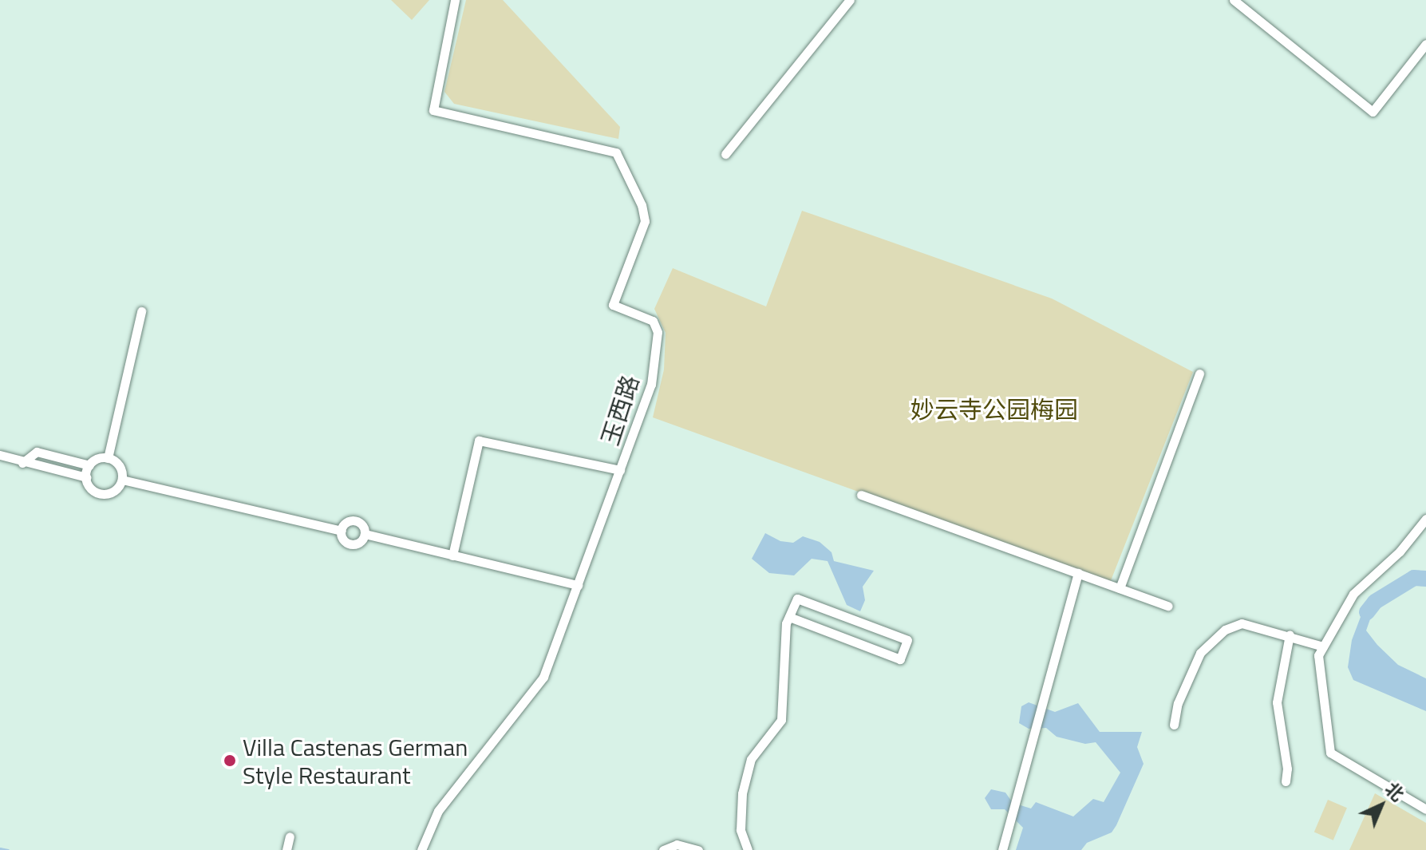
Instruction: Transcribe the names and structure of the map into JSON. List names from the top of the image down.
{
  "streets": {
    "street": ["玉西路"]
  },
  "parks": ["妙云寺公园梅园"],
  "places": ["Villa Castenas German Style Restaurant"],
  "north": "top right"
}
